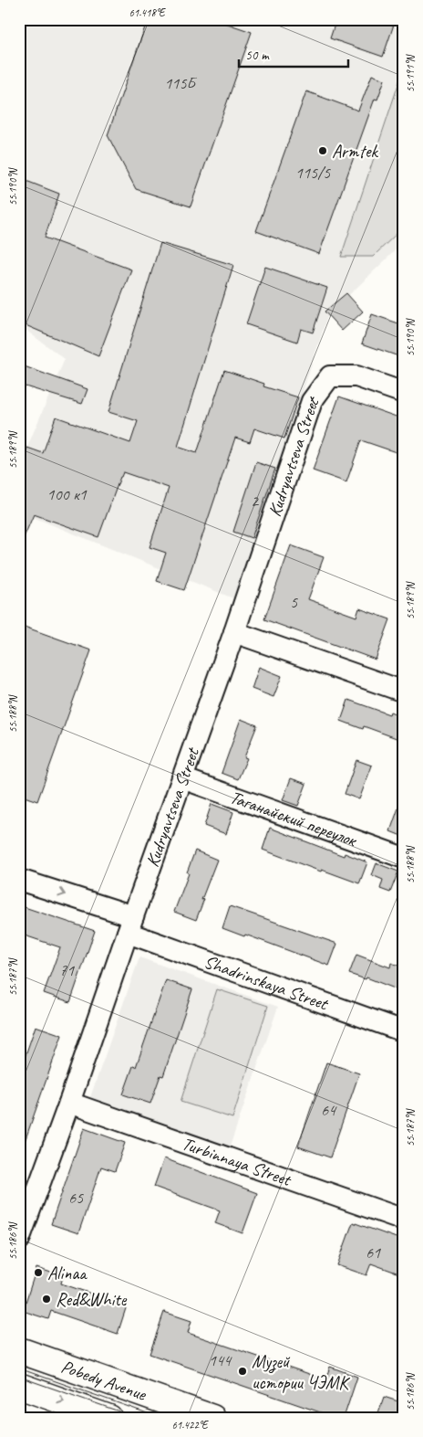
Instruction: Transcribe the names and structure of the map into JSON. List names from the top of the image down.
{
  "streets": {
    "main road": ["Pobedy Avenue"],
    "street": [
      "Kudryavtseva Street",
      "Таганайский переулок",
      "Shadrinskaya Street",
      "Turbinnaya Street"
    ]
  },
  "crossings": [
    ["Kudryavtseva Street", "Таганайский переулок"],
    ["Kudryavtseva Street", "Shadrinskaya Street"],
    ["Kudryavtseva Street", "Turbinnaya Street"]
  ],
  "places": [
    "Armtek",
    "Alinaa",
    "Red&White",
    "Музей истории ЧЭМК"
  ],
  "house_numbers": [
    "115Б",
    "115/5",
    "100 к1",
    "2",
    "5",
    "71",
    "64",
    "65",
    "61",
    "144"
  ],
  "scale_bar": "50 m",
  "coordinates": [
    "61.418°E",
    "55.191°N",
    "55.190°N",
    "55.189°N",
    "55.188°N",
    "55.187°N",
    "55.186°N",
    "61.422°E"
  ]
}
